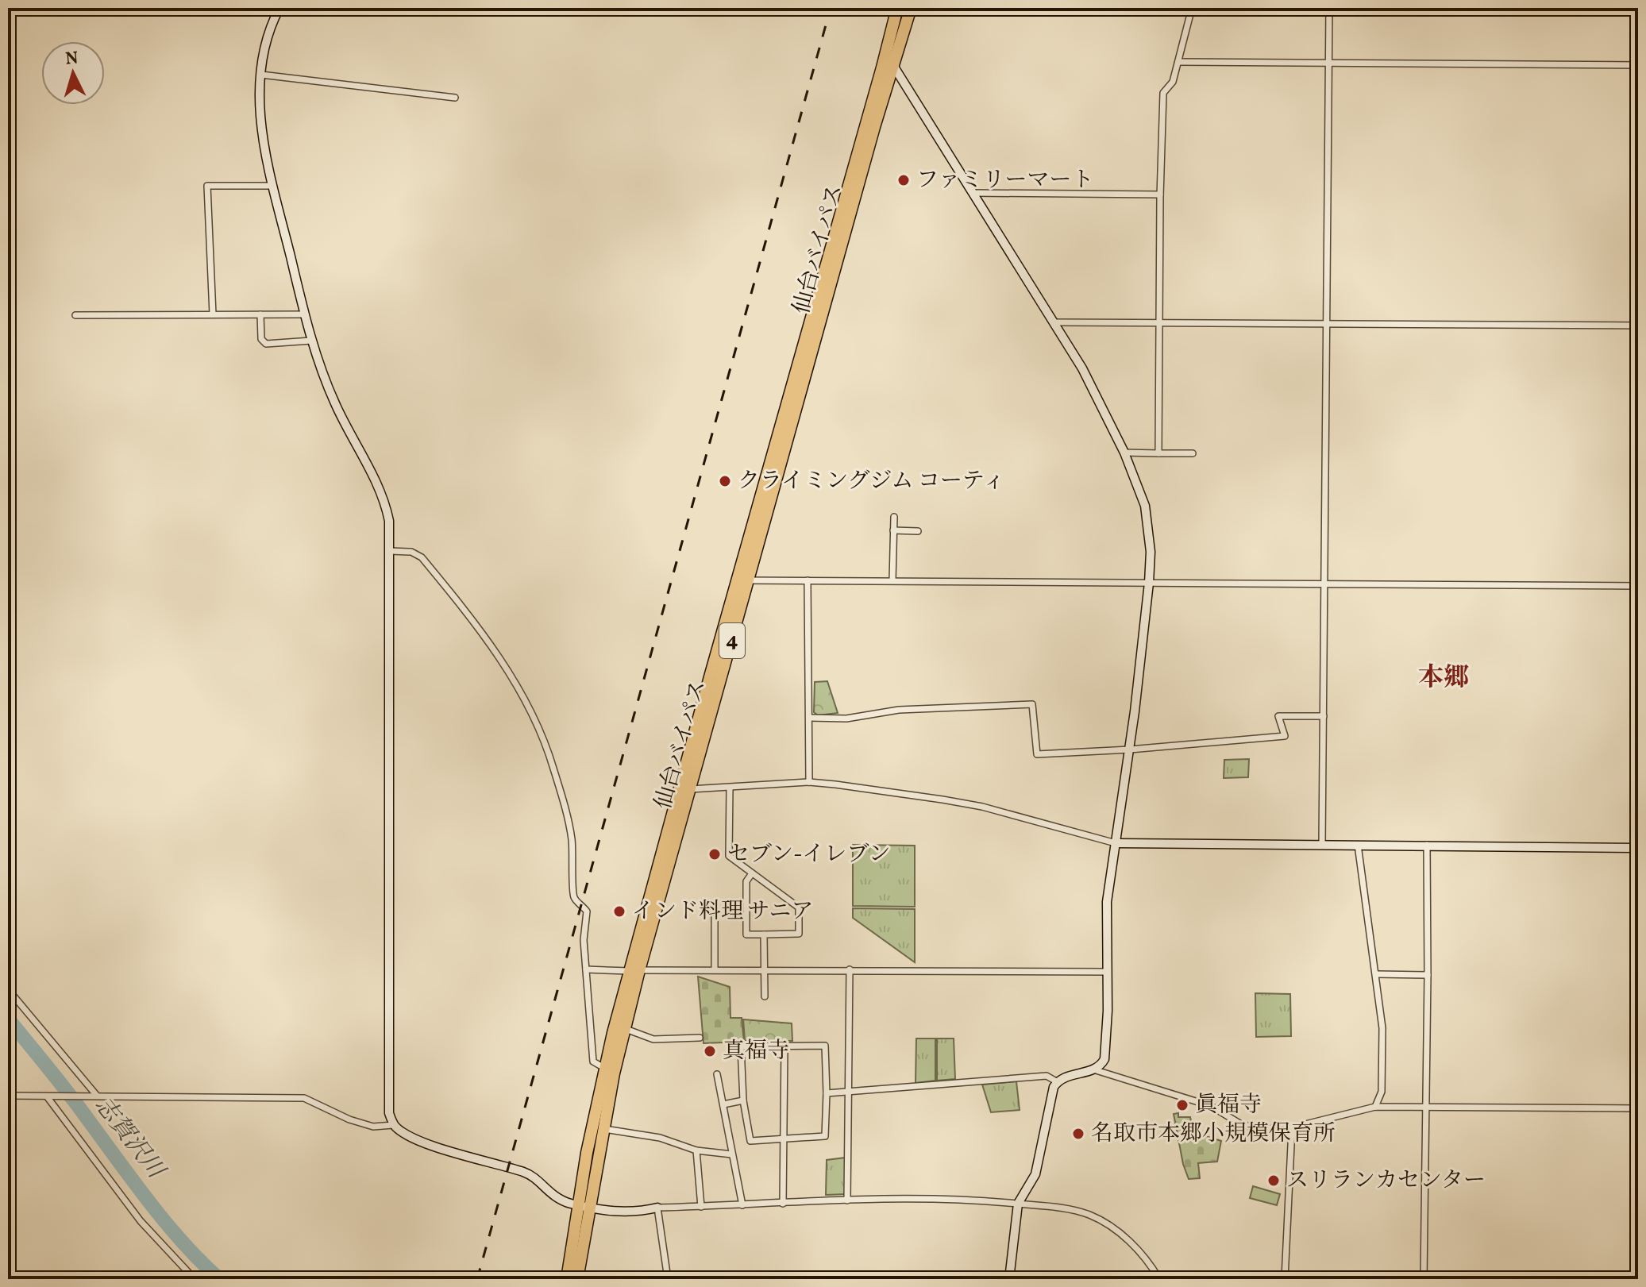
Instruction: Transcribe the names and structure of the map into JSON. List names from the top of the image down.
{
  "streets": {
    "highway": ["仙台バイパス", "4"]
  },
  "districts": ["本郷"],
  "water": ["志賀沢川"],
  "places": [
    "ファミリーマート",
    "クライミングジム コーティ",
    "セブン-イレブン",
    "インド料理 サニア",
    "真福寺",
    "眞福寺",
    "名取市本郷小規模保育所",
    "スリランカセンター"
  ],
  "north": "top"
}
